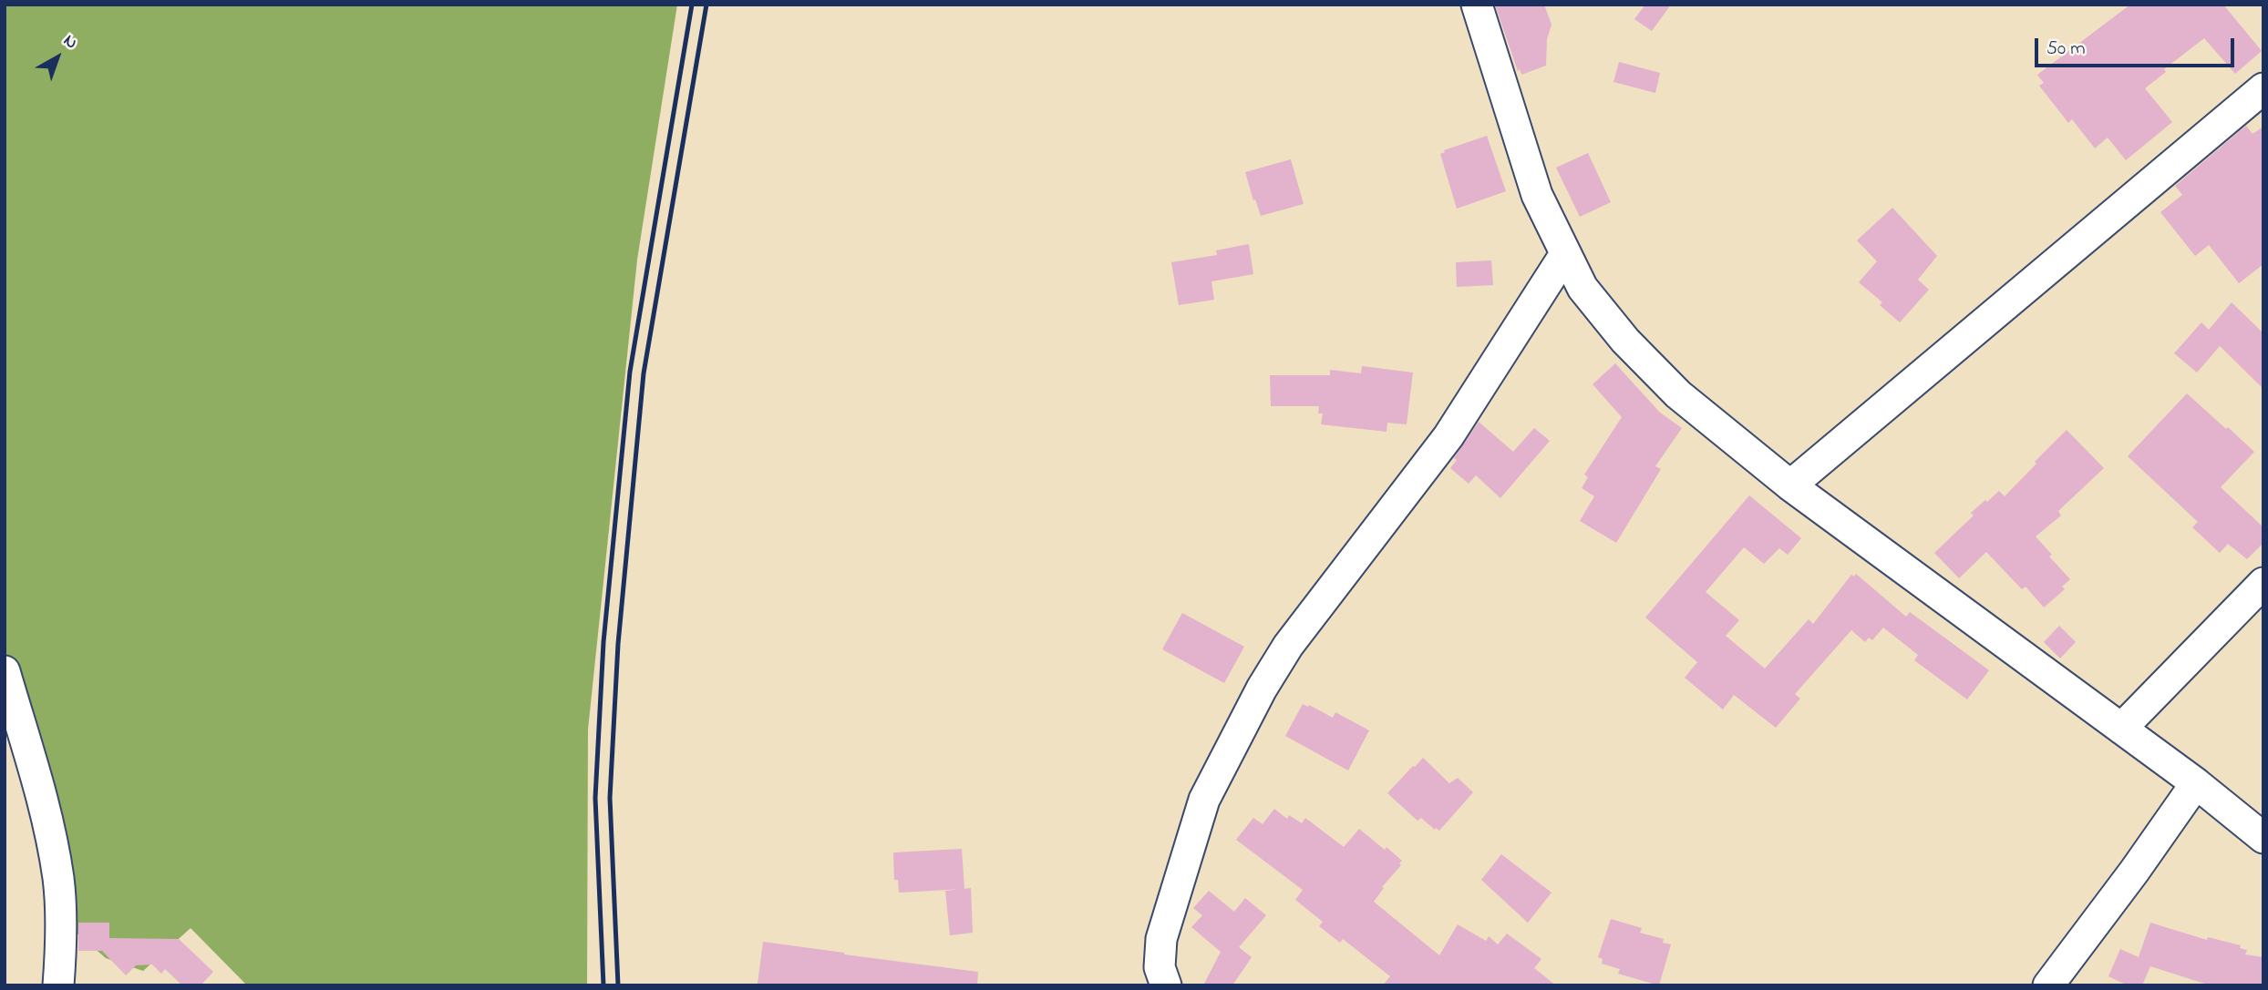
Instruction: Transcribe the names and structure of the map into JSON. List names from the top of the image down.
{
  "scale_bar": "50 m",
  "north": "top right"
}
